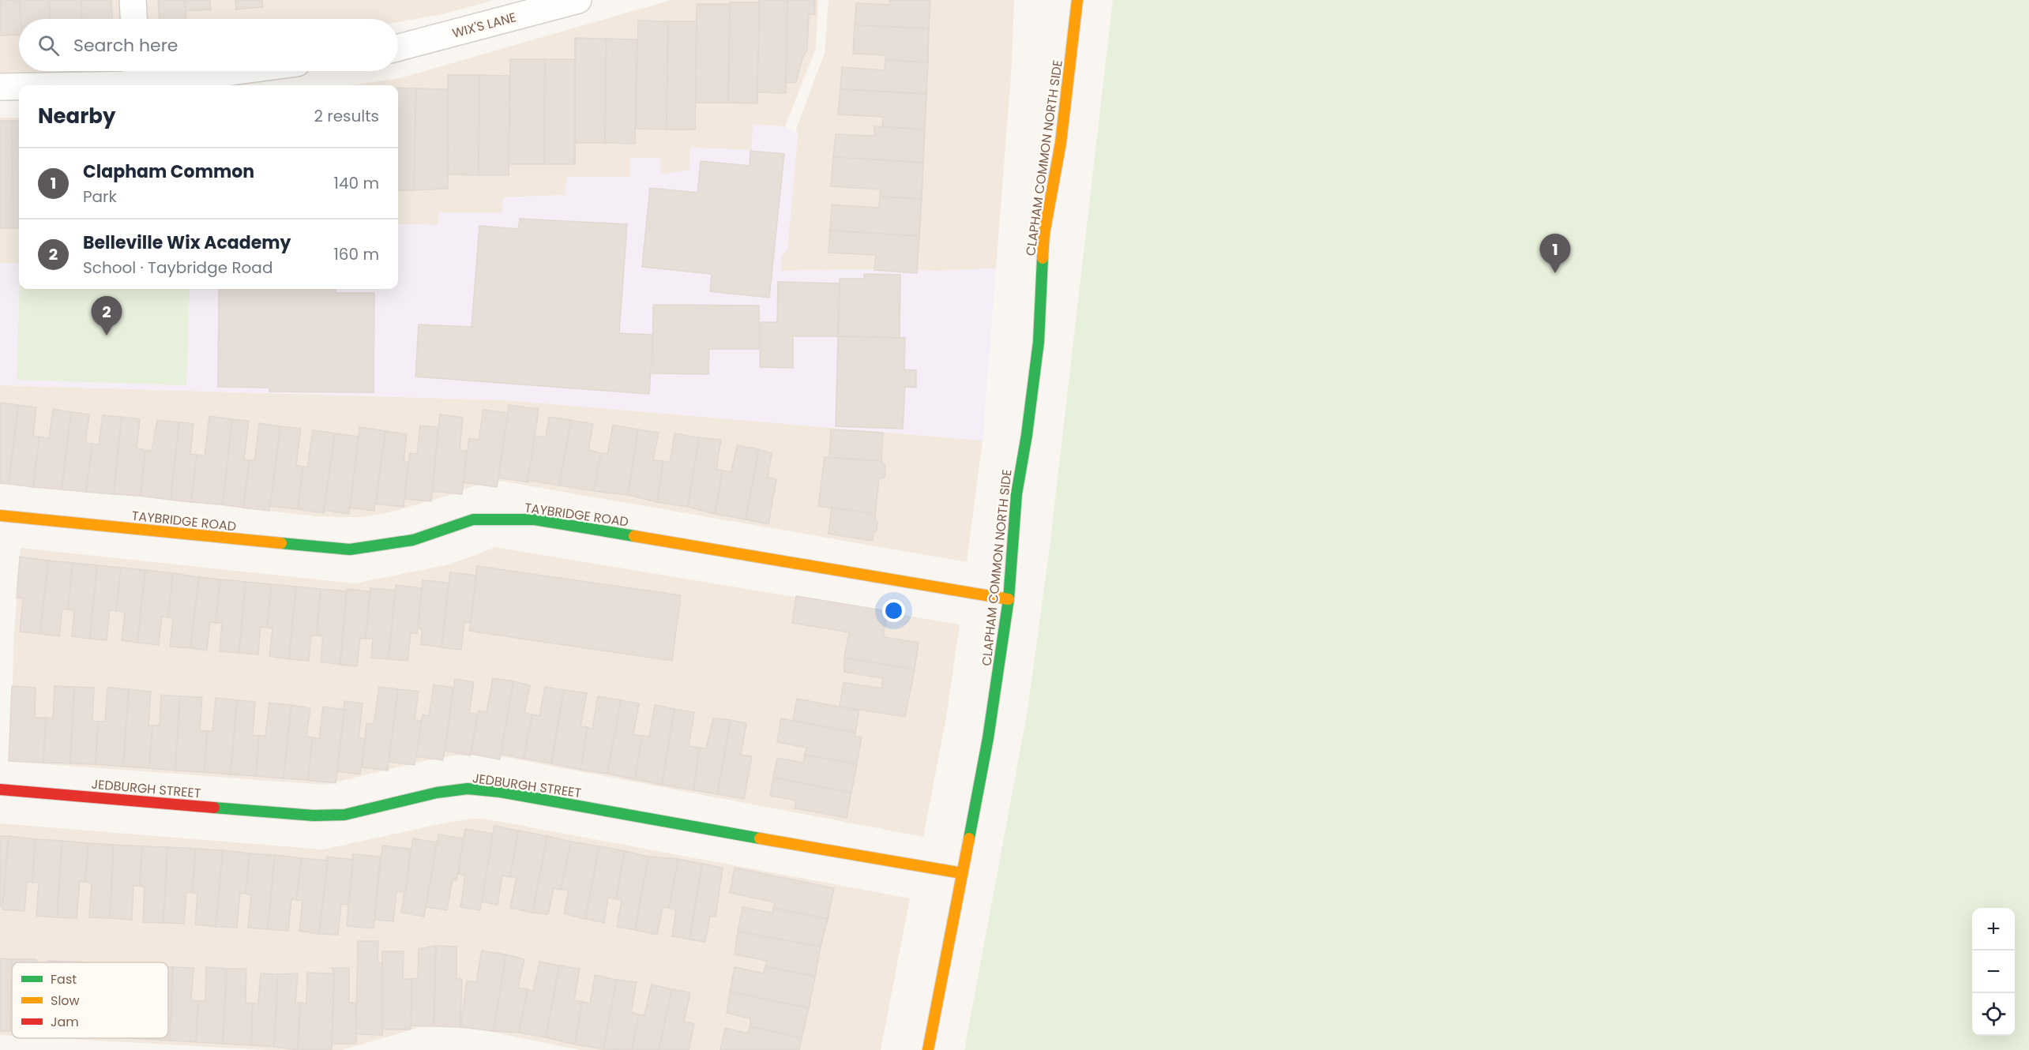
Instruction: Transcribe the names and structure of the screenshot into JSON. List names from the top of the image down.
{
  "streets": {
    "main road": ["CLAPHAM COMMON NORTH SIDE", "TAYBRIDGE ROAD", "JEDBURGH STREET"],
    "street": ["WIX'S LANE"]
  },
  "crossings": [
    ["CLAPHAM COMMON NORTH SIDE", "TAYBRIDGE ROAD"],
    ["CLAPHAM COMMON NORTH SIDE", "JEDBURGH STREET"]
  ],
  "legend": ["Fast", "Slow", "Jam"],
  "page": {
    "search": "Search here",
    "heading": ["Nearby", "2 results"],
    "list": [
      {
        "mark": "1",
        "name": "Clapham Common",
        "note": "Park",
        "value": "140 m"
      },
      {
        "mark": "2",
        "name": "Belleville Wix Academy",
        "note": "School · Taybridge Road",
        "value": "160 m"
      }
    ],
    "pins": ["1", "2"],
    "map_buttons": ["+", "−"]
  }
}
